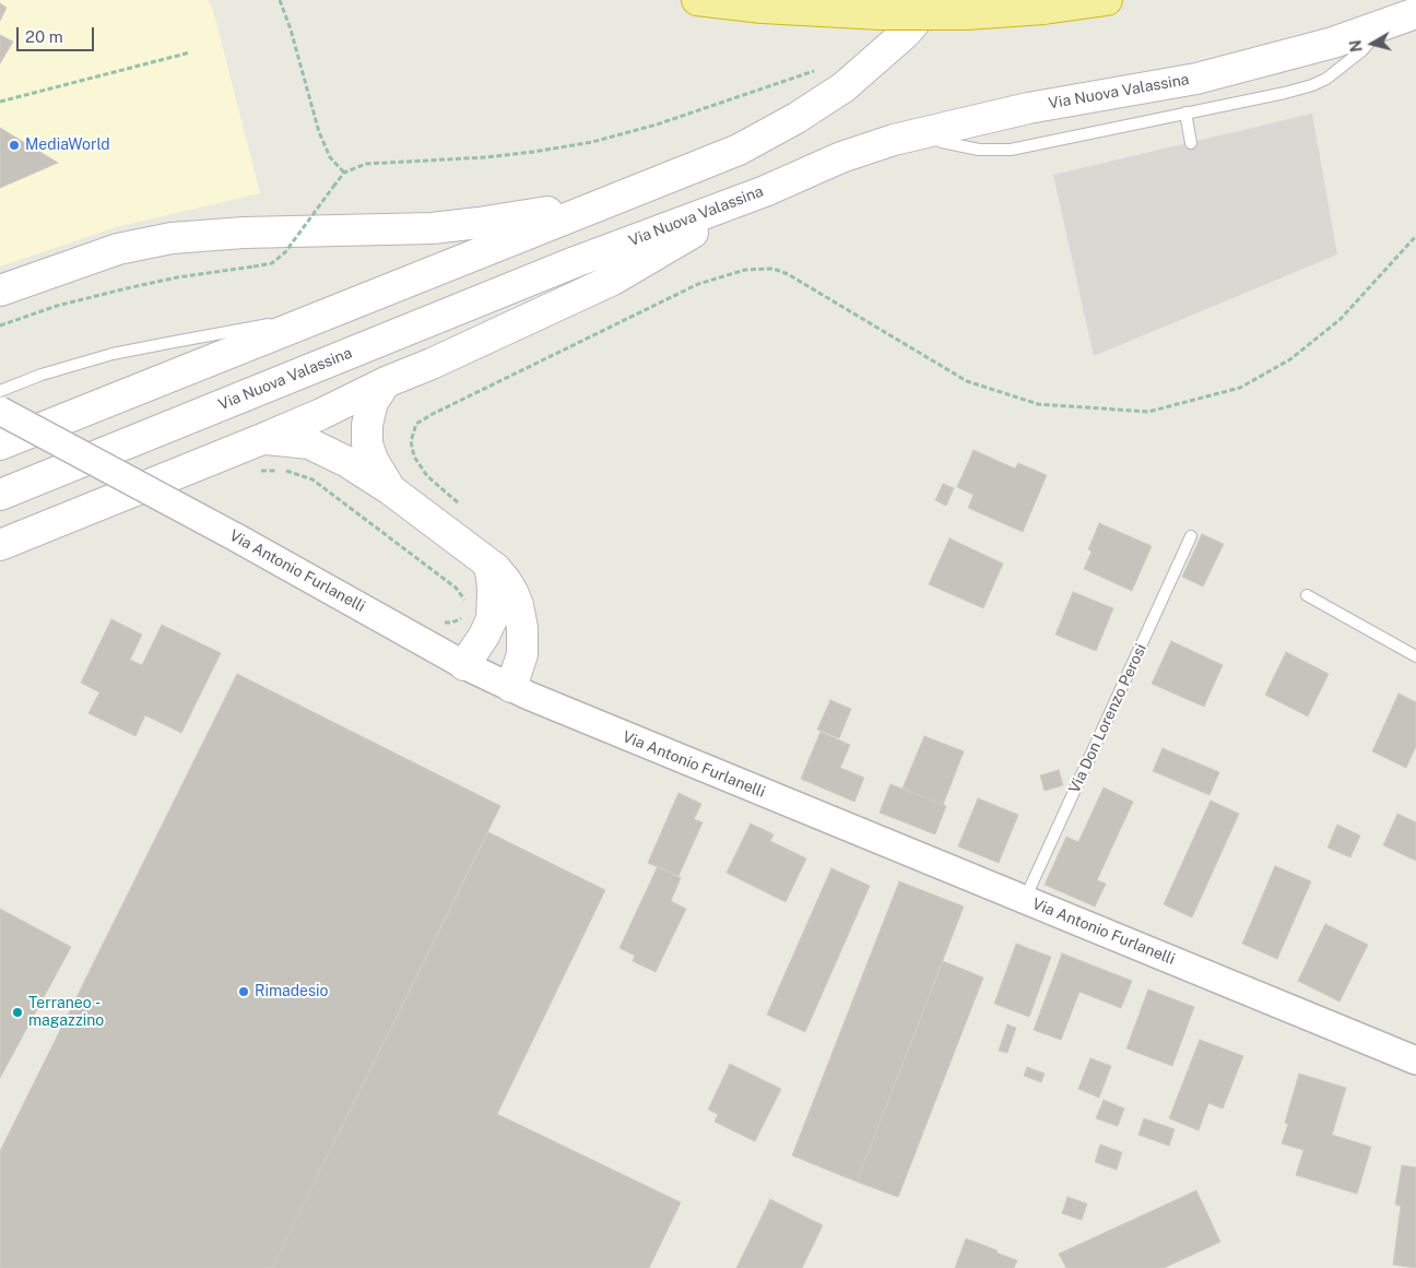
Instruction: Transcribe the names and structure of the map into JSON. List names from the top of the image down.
{
  "streets": {
    "main road": ["Via Nuova Valassina"],
    "street": ["Via Antonio Furlanelli"],
    "lane": ["Via Don Lorenzo Perosi"]
  },
  "crossings": [
    ["Via Antonio Furlanelli", "Via Don Lorenzo Perosi"]
  ],
  "places": ["MediaWorld", "Rimadesio", "Terraneo - magazzino"],
  "scale_bar": "20 m",
  "north": "left"
}
